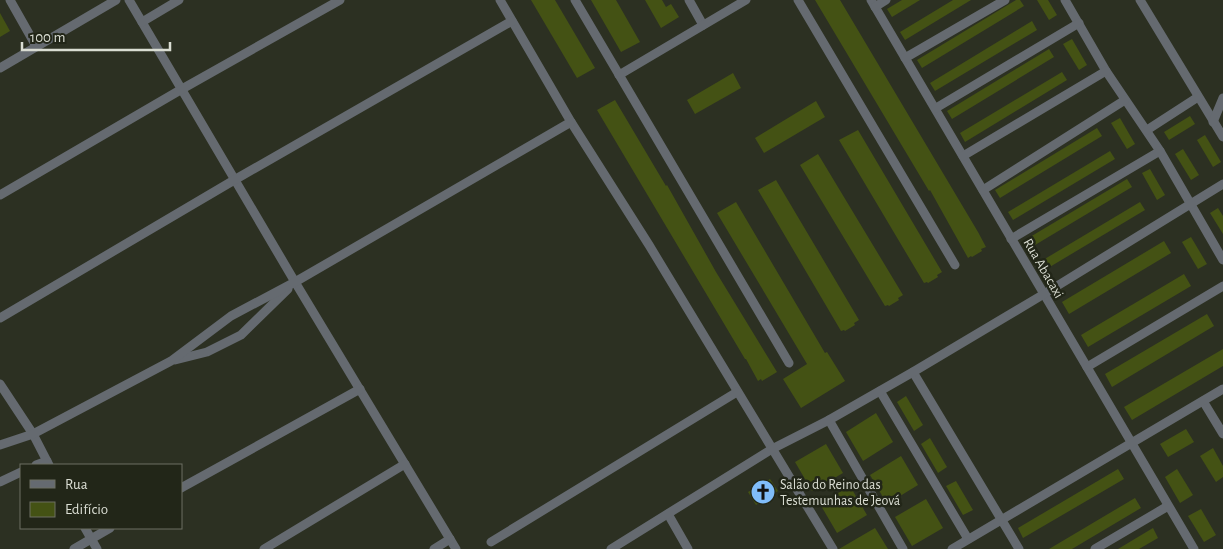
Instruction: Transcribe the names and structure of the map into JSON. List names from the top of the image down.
{
  "streets": {
    "street": ["Rua Abacaxi"]
  },
  "places": {
    "church": ["Salão do Reino das Testemunhas de Jeová"]
  },
  "legend": ["Rua", "Edifício"],
  "scale_bar": "100 m"
}
